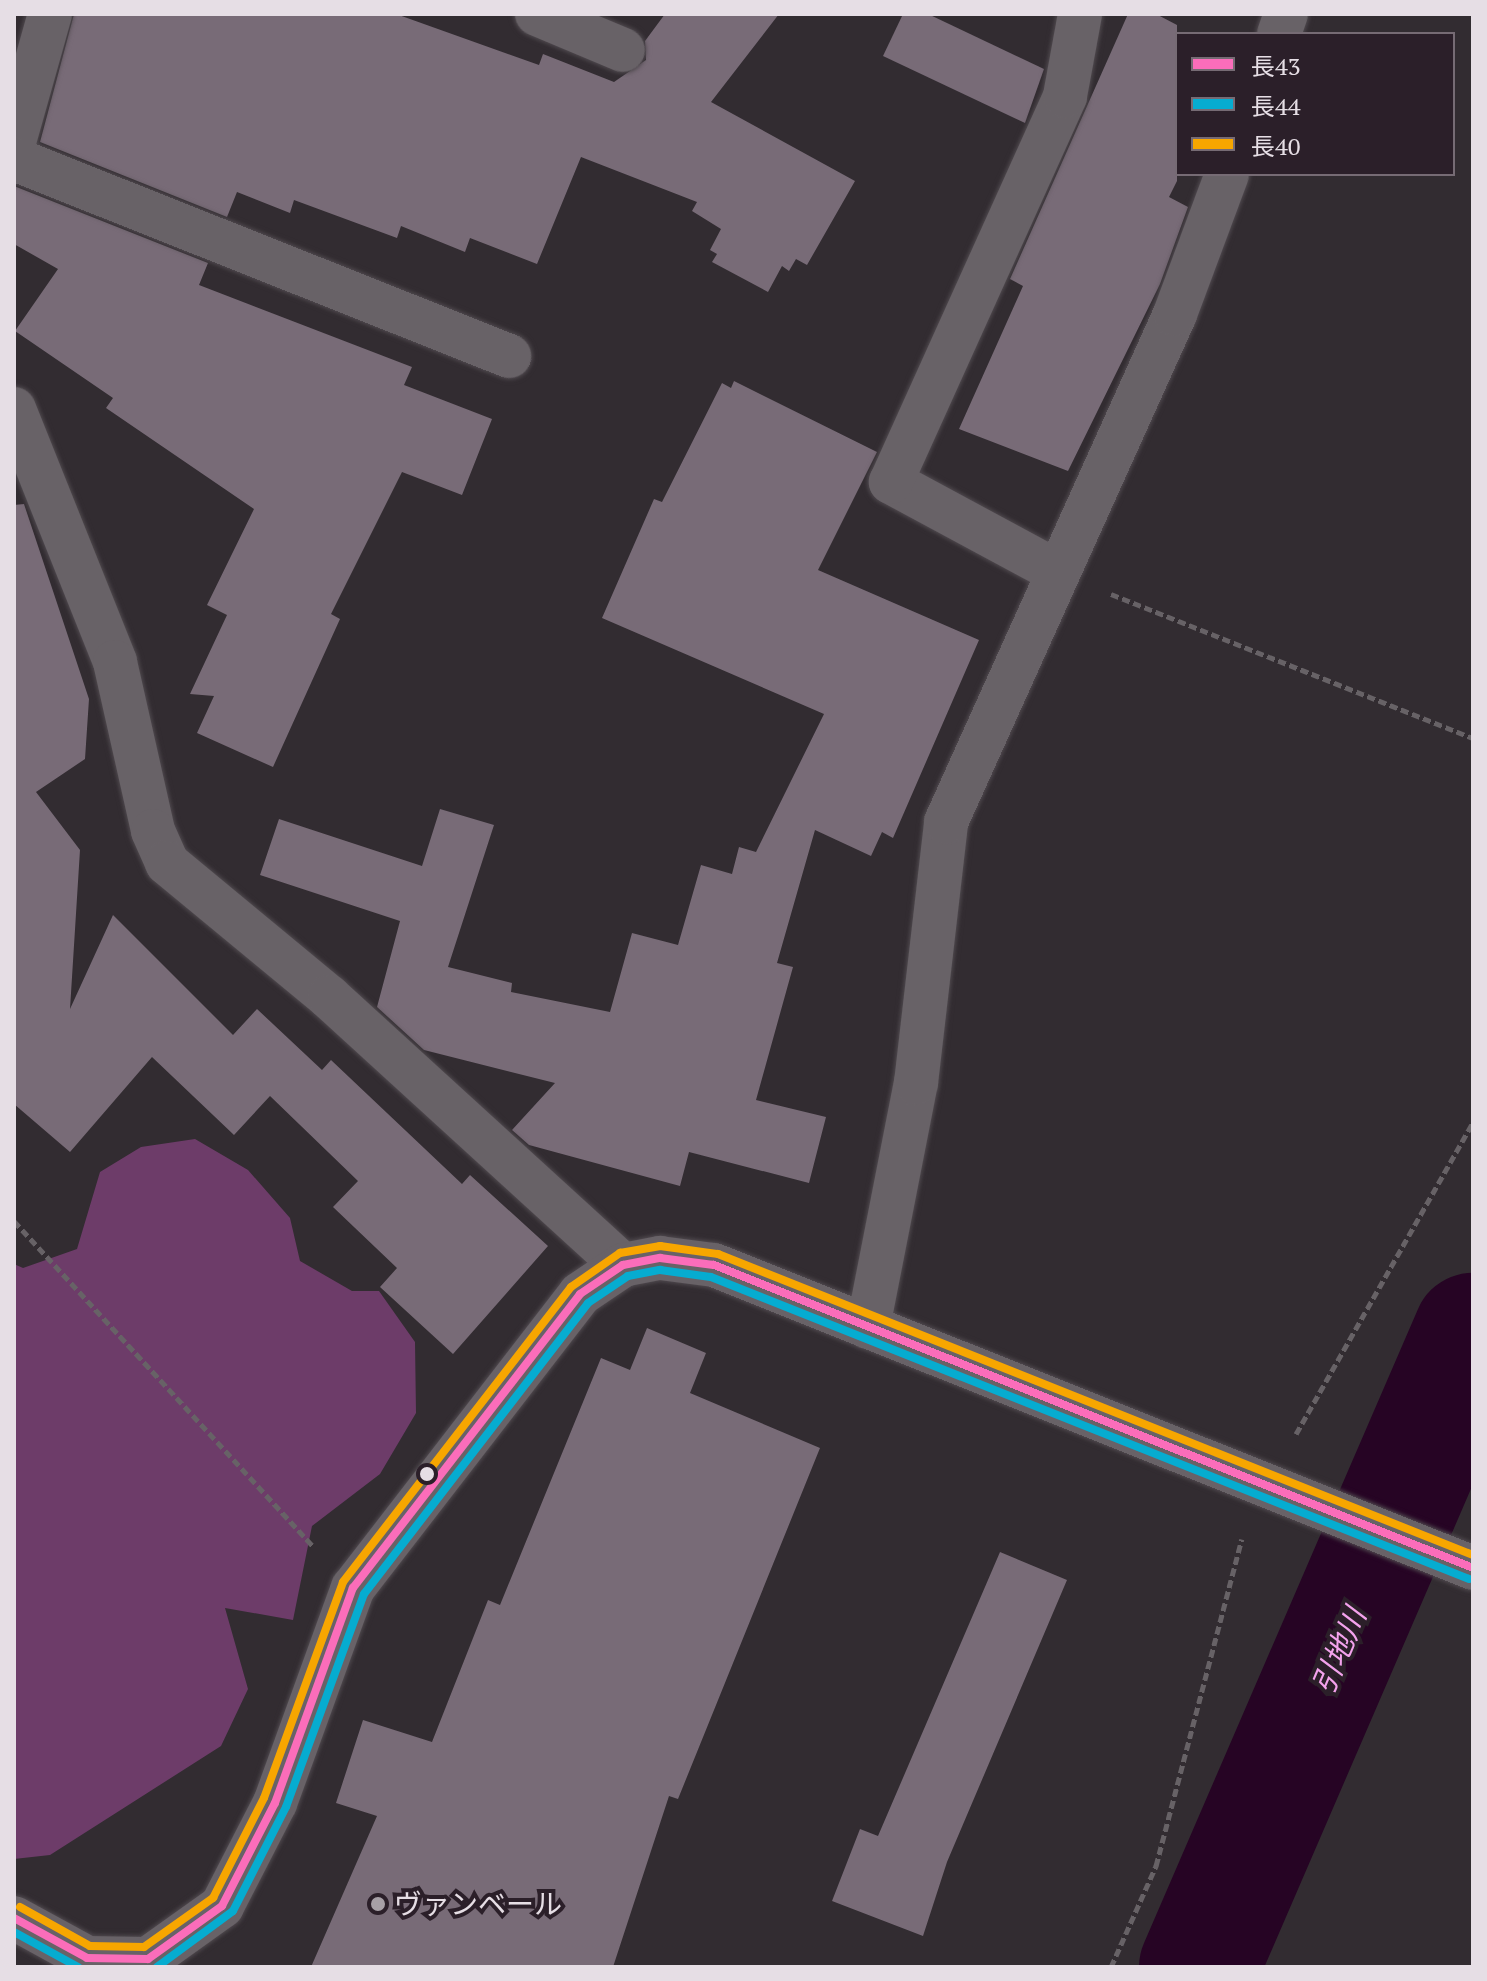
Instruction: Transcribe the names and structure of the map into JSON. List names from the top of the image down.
{
  "water": ["引地川"],
  "places": ["ヴァンベール"],
  "lines": ["transit line 長40", "transit line 長43", "transit line 長44"],
  "legend": ["長43", "長44", "長40"]
}
